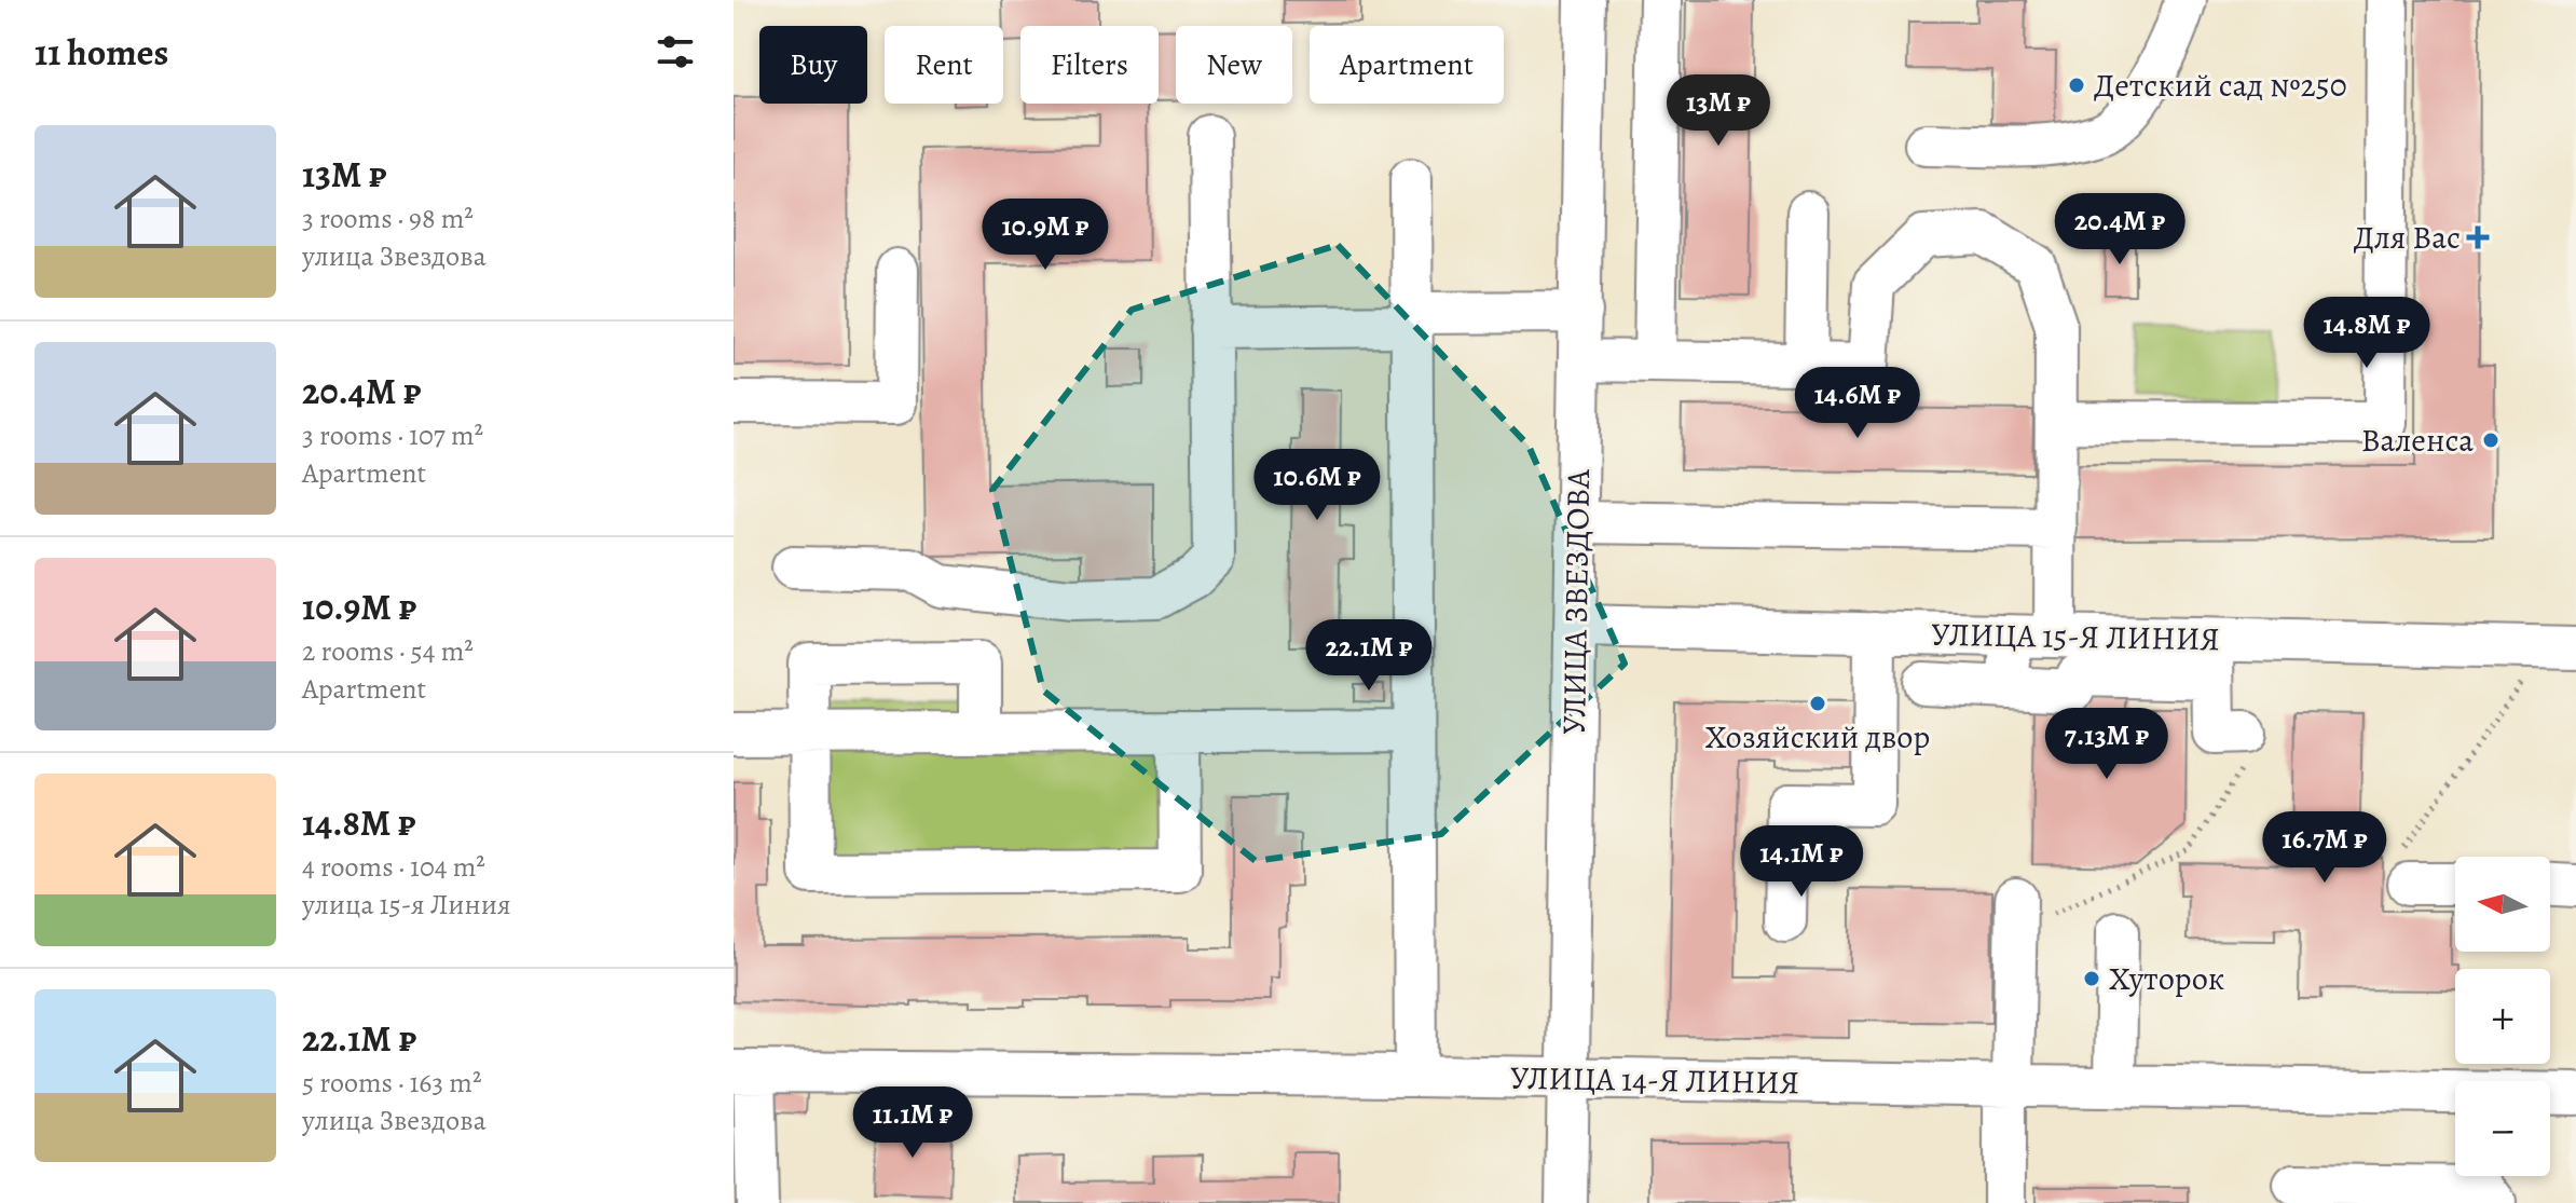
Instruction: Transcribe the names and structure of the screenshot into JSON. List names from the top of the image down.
{
  "streets": {
    "street": ["УЛИЦА ЗВЕЗДОВА", "УЛИЦА 15-Я ЛИНИЯ", "УЛИЦА 14-Я ЛИНИЯ"]
  },
  "crossings": [
    ["УЛИЦА ЗВЕЗДОВА", "УЛИЦА 15-Я ЛИНИЯ"],
    ["УЛИЦА ЗВЕЗДОВА", "УЛИЦА 14-Я ЛИНИЯ"]
  ],
  "places": {
    "other": [
      "Детский сад №250",
      "Валенса",
      "Хозяйский двор",
      "Хуторок"
    ],
    "health": ["Для Вас"]
  },
  "north": "left",
  "page": {
    "heading": "11 homes",
    "chip": [
      "Buy",
      "Rent",
      "Filters",
      "New",
      "Apartment"
    ],
    "price": [
      "13M ₽",
      "20.4M ₽",
      "10.9M ₽",
      "14.8M ₽",
      "14.6M ₽",
      "10.6M ₽",
      "22.1M ₽",
      "7.13M ₽",
      "16.7M ₽",
      "14.1M ₽",
      "11.1M ₽"
    ],
    "list": [
      {
        "name": "13M ₽",
        "note": "3 rooms · 98 m² · улица Звездова"
      },
      {
        "name": "20.4M ₽",
        "note": "3 rooms · 107 m² · Apartment"
      },
      {
        "name": "10.9M ₽",
        "note": "2 rooms · 54 m² · Apartment"
      },
      {
        "name": "14.8M ₽",
        "note": "4 rooms · 104 m² · улица 15-я Линия"
      },
      {
        "name": "22.1M ₽",
        "note": "5 rooms · 163 m² · улица Звездова"
      }
    ],
    "map_buttons": ["+", "−"]
  }
}
